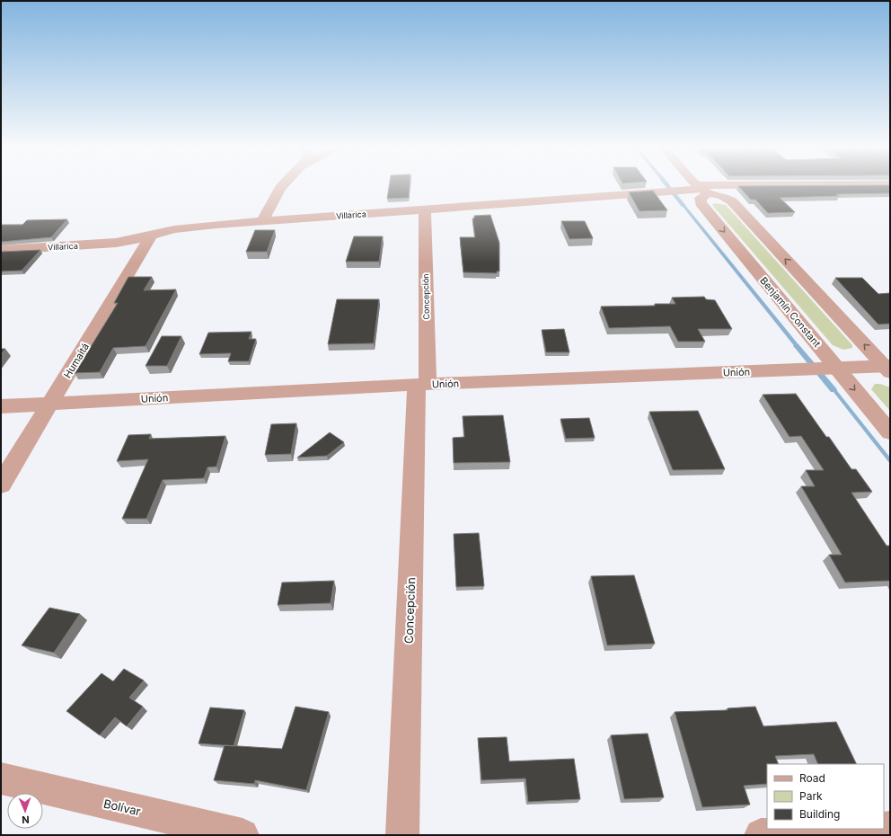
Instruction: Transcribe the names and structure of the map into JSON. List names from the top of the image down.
{
  "streets": {
    "street": [
      "Villarica",
      "Concepción",
      "Benjamín Constant",
      "Humaitá",
      "Unión",
      "Bolívar"
    ]
  },
  "crossings": [
    ["Villarica", "Concepción"],
    ["Villarica", "Benjamín Constant"],
    ["Villarica", "Humaitá"],
    ["Concepción", "Unión"],
    ["Benjamín Constant", "Unión"],
    ["Humaitá", "Unión"]
  ],
  "legend": ["Road", "Park", "Building"],
  "north": "bottom"
}
